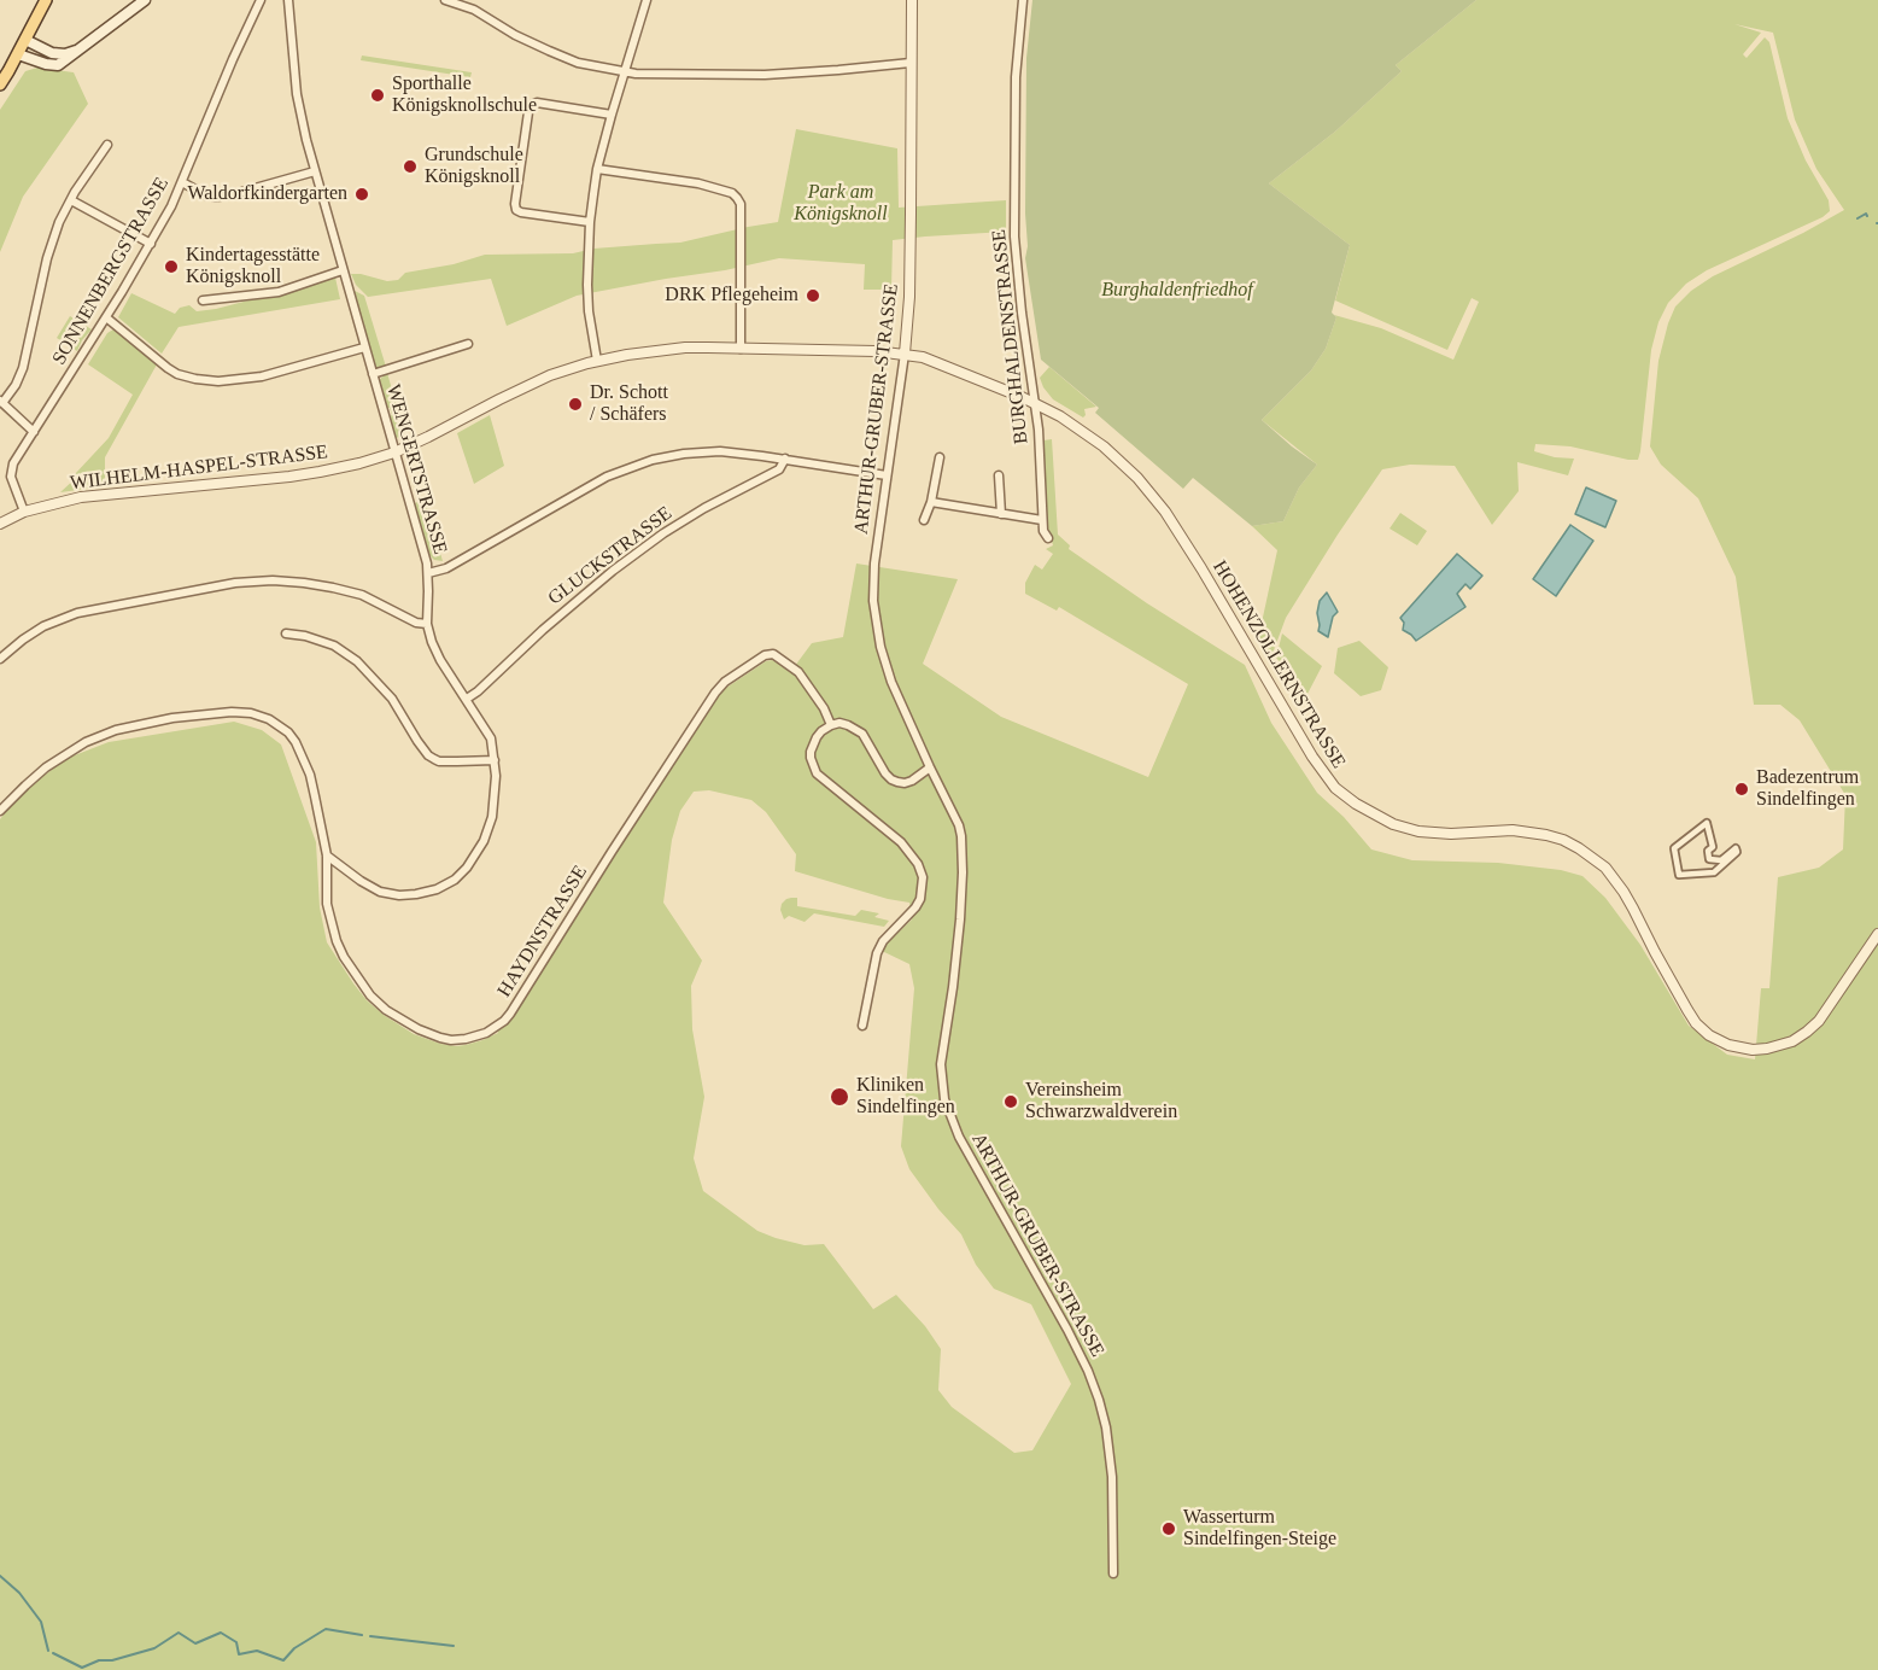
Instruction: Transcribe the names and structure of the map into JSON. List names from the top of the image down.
{
  "streets": {
    "street": [
      "SONNENBERGSTRASSE",
      "BURGHALDENSTRASSE",
      "ARTHUR-GRUBER-STRASSE",
      "WILHELM-HASPEL-STRASSE",
      "WENGERTSTRASSE",
      "GLUCKSTRASSE",
      "HOHENZOLLERNSTRASSE",
      "HAYDNSTRASSE"
    ]
  },
  "crossings": [
    ["SONNENBERGSTRASSE", "WILHELM-HASPEL-STRASSE"],
    ["BURGHALDENSTRASSE", "HOHENZOLLERNSTRASSE"],
    ["ARTHUR-GRUBER-STRASSE", "WILHELM-HASPEL-STRASSE"],
    ["ARTHUR-GRUBER-STRASSE", "HOHENZOLLERNSTRASSE"],
    ["WILHELM-HASPEL-STRASSE", "WENGERTSTRASSE"],
    ["WILHELM-HASPEL-STRASSE", "HOHENZOLLERNSTRASSE"],
    ["WENGERTSTRASSE", "GLUCKSTRASSE"],
    ["WENGERTSTRASSE", "HAYDNSTRASSE"]
  ],
  "parks": ["Park am Königsknoll", "Burghaldenfriedhof"],
  "places": [
    "Sporthalle Königsknollschule",
    "Grundschule Königsknoll",
    "Waldorfkindergarten",
    "Kindertagesstätte Königsknoll",
    "DRK Pflegeheim",
    "Dr. Schott / Schäfers",
    "Badezentrum Sindelfingen",
    "Kliniken Sindelfingen",
    "Vereinsheim Schwarzwaldverein",
    "Wasserturm Sindelfingen-Steige"
  ]
}
